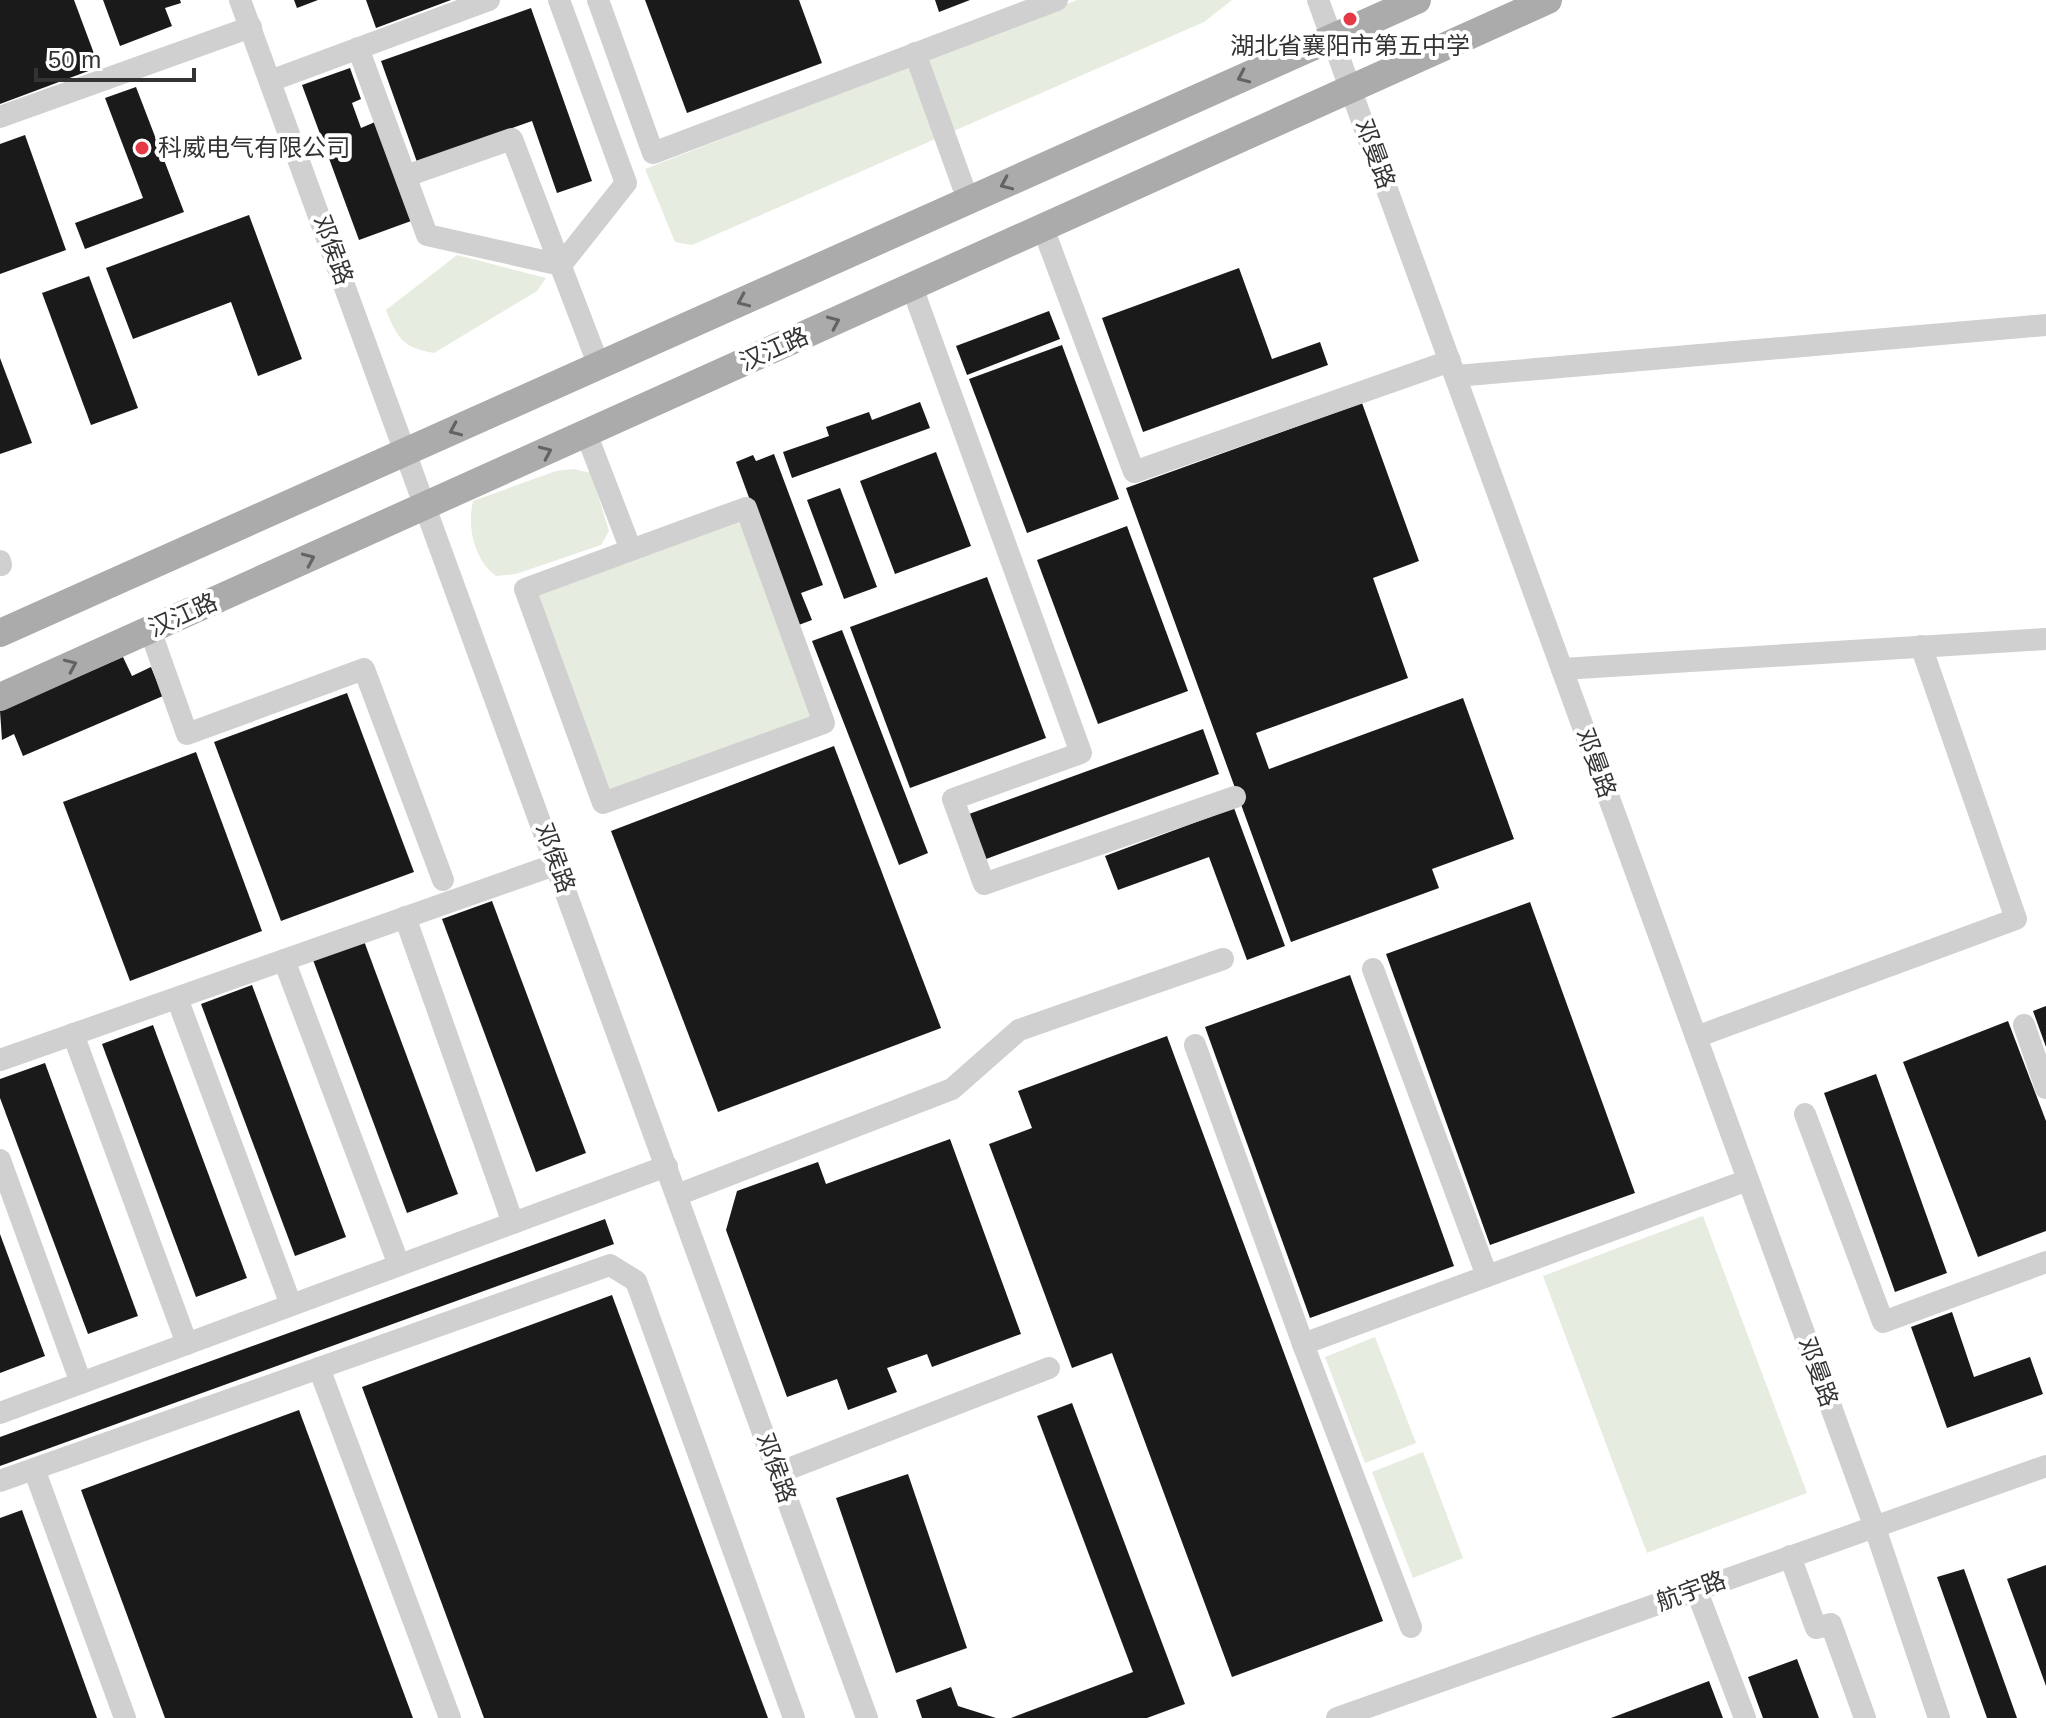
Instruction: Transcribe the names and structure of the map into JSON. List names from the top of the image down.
{
  "streets": {
    "main road": ["汉江路"],
    "street": ["邓曼路", "邓侯路", "航宇路"]
  },
  "crossings": [
    ["邓曼路", "汉江路"],
    ["邓曼路", "航宇路"],
    ["邓侯路", "汉江路"]
  ],
  "places": ["湖北省襄阳市第五中学", "科威电气有限公司"],
  "scale_bar": "50 m"
}
